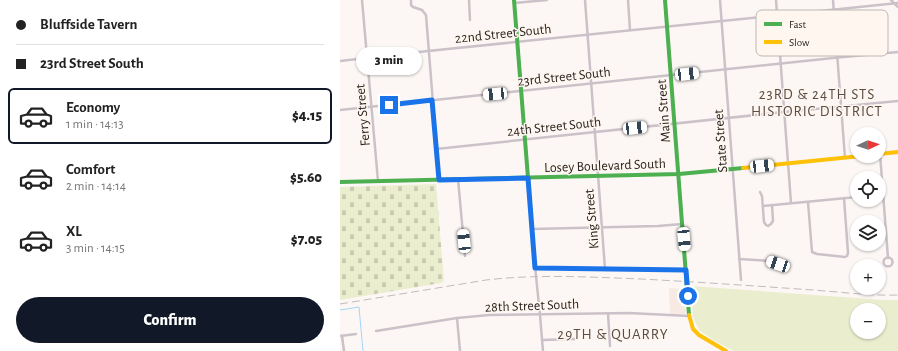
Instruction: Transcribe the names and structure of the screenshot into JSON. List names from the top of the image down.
{
  "streets": {
    "street": [
      "22nd Street South",
      "23rd Street South",
      "Main Street",
      "Ferry Street",
      "24th Street South",
      "State Street",
      "Losey Boulevard South",
      "King Street",
      "28th Street South"
    ]
  },
  "crossings": [
    ["22nd Street South", "Main Street"],
    ["22nd Street South", "Ferry Street"],
    ["22nd Street South", "State Street"],
    ["22nd Street South", "King Street"],
    ["23rd Street South", "Main Street"],
    ["23rd Street South", "Ferry Street"],
    ["23rd Street South", "State Street"],
    ["23rd Street South", "King Street"],
    ["Main Street", "24th Street South"],
    ["Main Street", "Losey Boulevard South"],
    ["Main Street", "28th Street South"],
    ["Ferry Street", "Losey Boulevard South"],
    ["24th Street South", "State Street"],
    ["24th Street South", "King Street"],
    ["State Street", "Losey Boulevard South"],
    ["Losey Boulevard South", "King Street"]
  ],
  "districts": ["23RD & 24TH STS HISTORIC DISTRICT", "29TH & QUARRY"],
  "legend": ["Fast", "Slow"],
  "north": "right",
  "page": {
    "banner": ["Bluffside Tavern", "23rd Street South"],
    "bubble": "3 min",
    "list": [
      {
        "name": "Economy",
        "note": "1 min · 14:13",
        "value": "$4.15"
      },
      {
        "name": "Comfort",
        "note": "2 min · 14:14",
        "value": "$5.60"
      },
      {
        "name": "XL",
        "note": "3 min · 14:15",
        "value": "$7.05"
      }
    ],
    "map_buttons": ["+", "−"],
    "buttons": "Confirm"
  }
}
